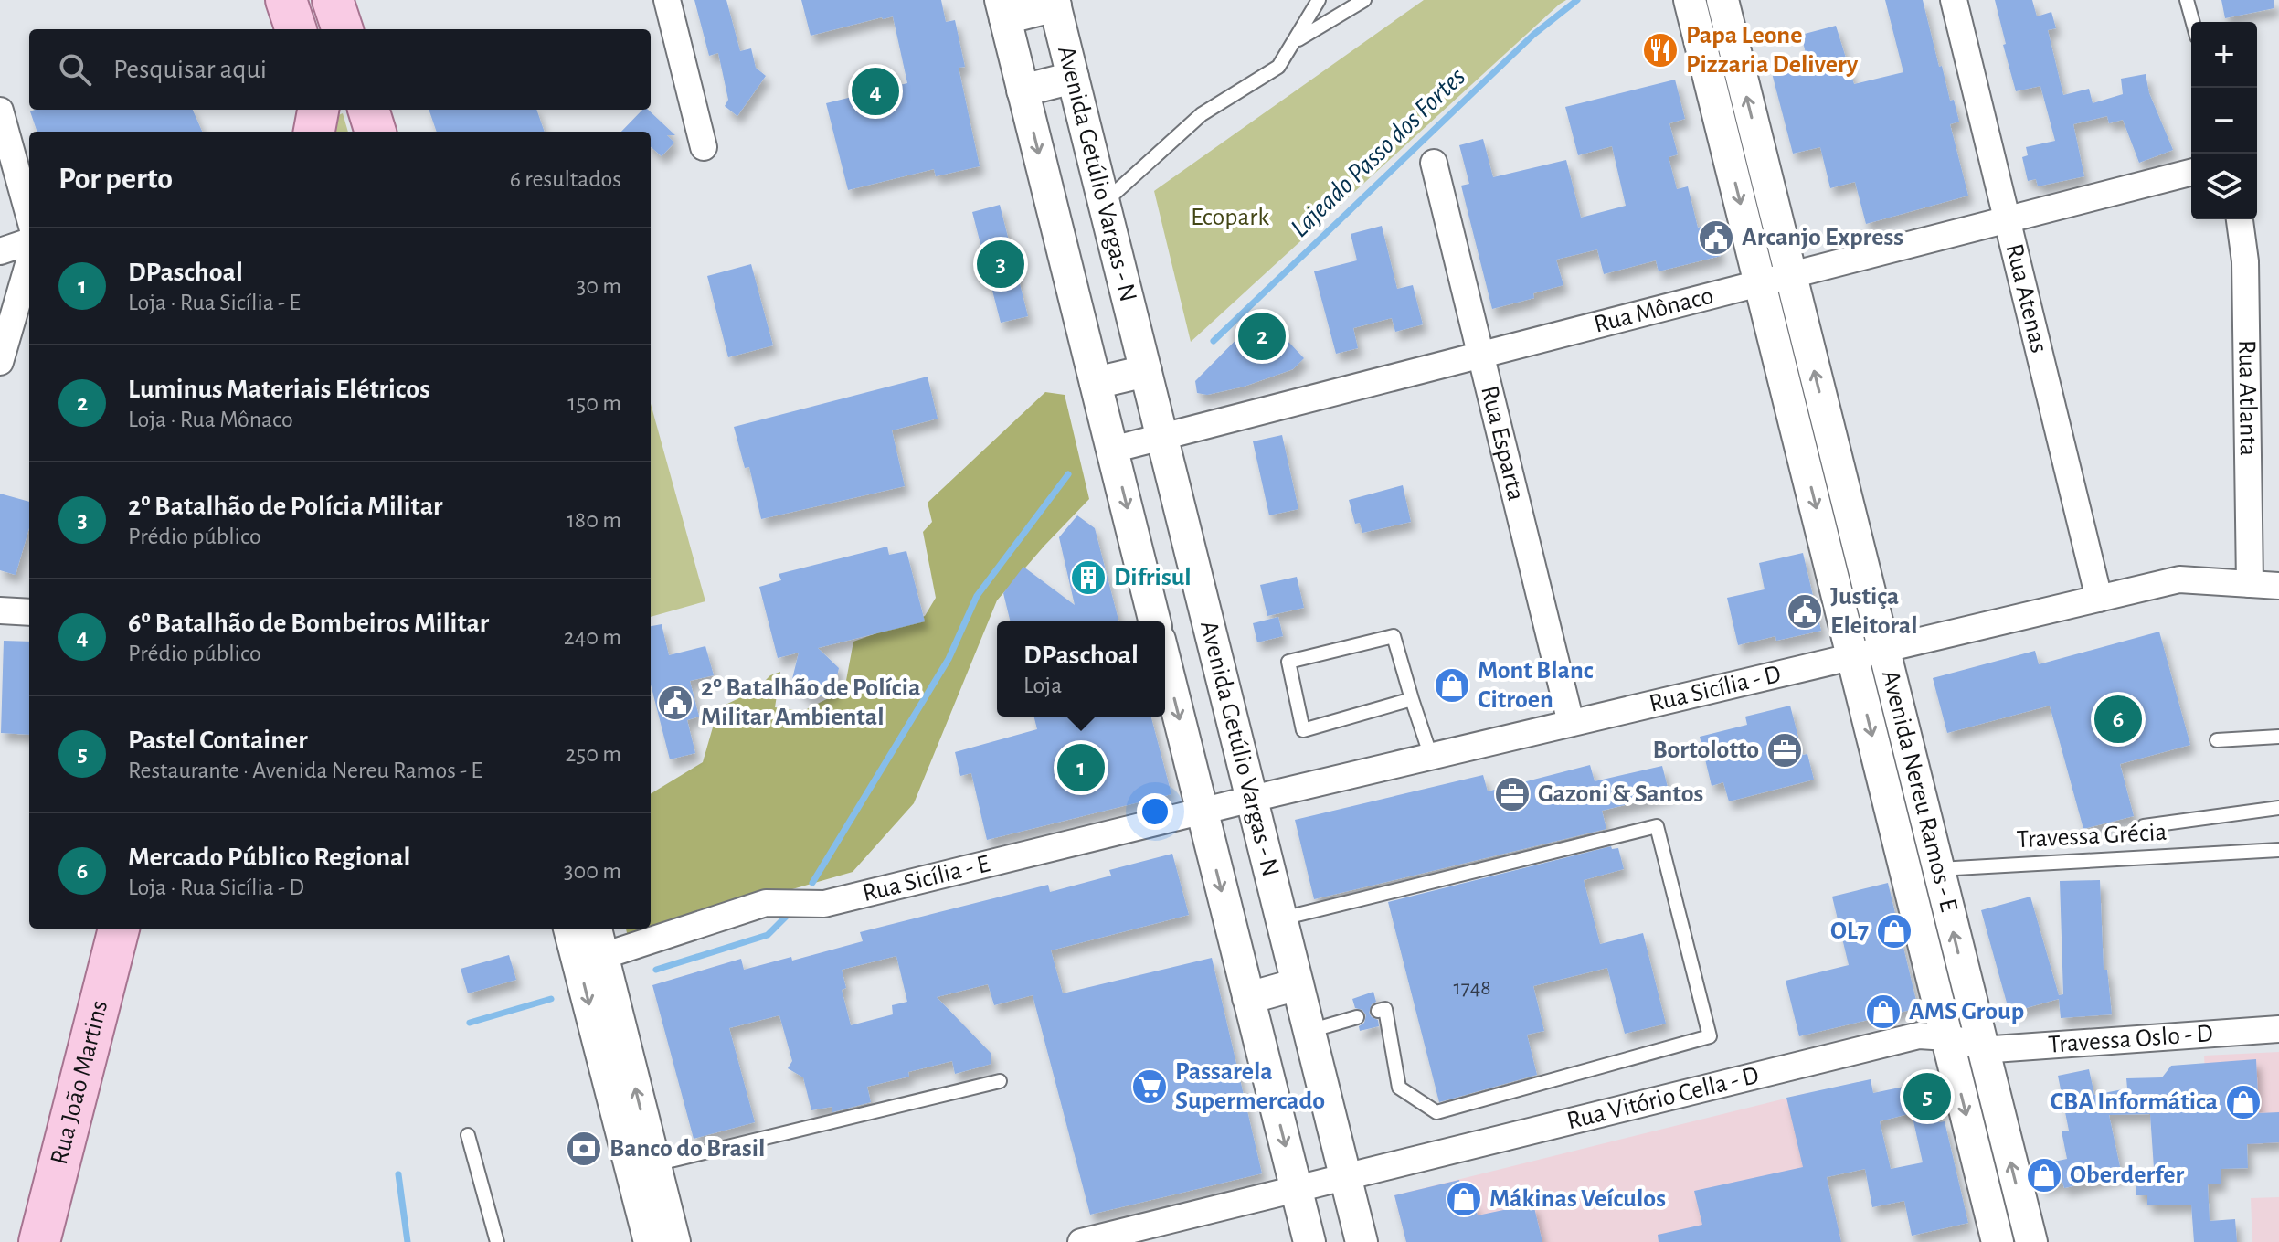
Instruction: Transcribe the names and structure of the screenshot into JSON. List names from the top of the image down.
{
  "streets": {
    "main road": ["Rua João Martins"],
    "street": [
      "Avenida Getúlio Vargas - N",
      "Rua Atenas",
      "Rua Mônaco",
      "Rua Atlanta",
      "Rua Esparta",
      "Rua Sicília - D",
      "Avenida Nereu Ramos - E",
      "Rua Sicília - E",
      "Travessa Oslo - D",
      "Rua Vitório Cella - D"
    ],
    "lane": ["Travessa Grécia"]
  },
  "crossings": [
    ["Avenida Getúlio Vargas - N", "Rua Mônaco"],
    ["Avenida Getúlio Vargas - N", "Rua Sicília - D"],
    ["Avenida Getúlio Vargas - N", "Rua Sicília - E"],
    ["Avenida Getúlio Vargas - N", "Rua Vitório Cella - D"],
    ["Rua Atenas", "Rua Mônaco"],
    ["Rua Atenas", "Rua Sicília - D"],
    ["Rua Mônaco", "Rua Esparta"],
    ["Rua Mônaco", "Avenida Nereu Ramos - E"],
    ["Rua Atlanta", "Rua Sicília - D"],
    ["Rua Esparta", "Rua Sicília - D"],
    ["Rua Sicília - D", "Avenida Nereu Ramos - E"],
    ["Rua Sicília - D", "Rua Sicília - E"],
    ["Avenida Nereu Ramos - E", "Travessa Grécia"],
    ["Avenida Nereu Ramos - E", "Travessa Oslo - D"],
    ["Avenida Nereu Ramos - E", "Rua Vitório Cella - D"],
    ["Travessa Oslo - D", "Rua Vitório Cella - D"]
  ],
  "water": ["Lajeado Passo dos Fortes"],
  "parks": ["Ecopark"],
  "places": {
    "restaurant": ["Papa Leone Pizzaria Delivery"],
    "public building": ["Arcanjo Express", "Justiça Eleitoral", "2º Batalhão de Polícia Militar Ambiental"],
    "building": ["Difrisul"],
    "shop": [
      "Mont Blanc Citroen",
      "OL7",
      "AMS Group",
      "CBA Informática",
      "Oberderfer",
      "Mákinas Veículos"
    ],
    "office": ["Bortolotto", "Gazoni & Santos"],
    "supermarket": ["Passarela Supermercado"],
    "bank": ["Banco do Brasil"]
  },
  "house_numbers": ["1748"],
  "page": {
    "map_buttons": ["+", "−"],
    "search": "Pesquisar aqui",
    "pins": [
      "4",
      "3",
      "2",
      "6",
      "1",
      "5"
    ],
    "heading": ["Por perto", "6 resultados"],
    "list": [
      {
        "mark": "1",
        "name": "DPaschoal",
        "note": "Loja · Rua Sicília - E",
        "value": "30 m"
      },
      {
        "mark": "2",
        "name": "Luminus Materiais Elétricos",
        "note": "Loja · Rua Mônaco",
        "value": "150 m"
      },
      {
        "mark": "3",
        "name": "2º Batalhão de Polícia Militar",
        "note": "Prédio público",
        "value": "180 m"
      },
      {
        "mark": "4",
        "name": "6º Batalhão de Bombeiros Militar",
        "note": "Prédio público",
        "value": "240 m"
      },
      {
        "mark": "5",
        "name": "Pastel Container",
        "note": "Restaurante · Avenida Nereu Ramos - E",
        "value": "250 m"
      },
      {
        "mark": "6",
        "name": "Mercado Público Regional",
        "note": "Loja · Rua Sicília - D",
        "value": "300 m"
      }
    ],
    "popup": ["DPaschoal", "Loja"]
  }
}
